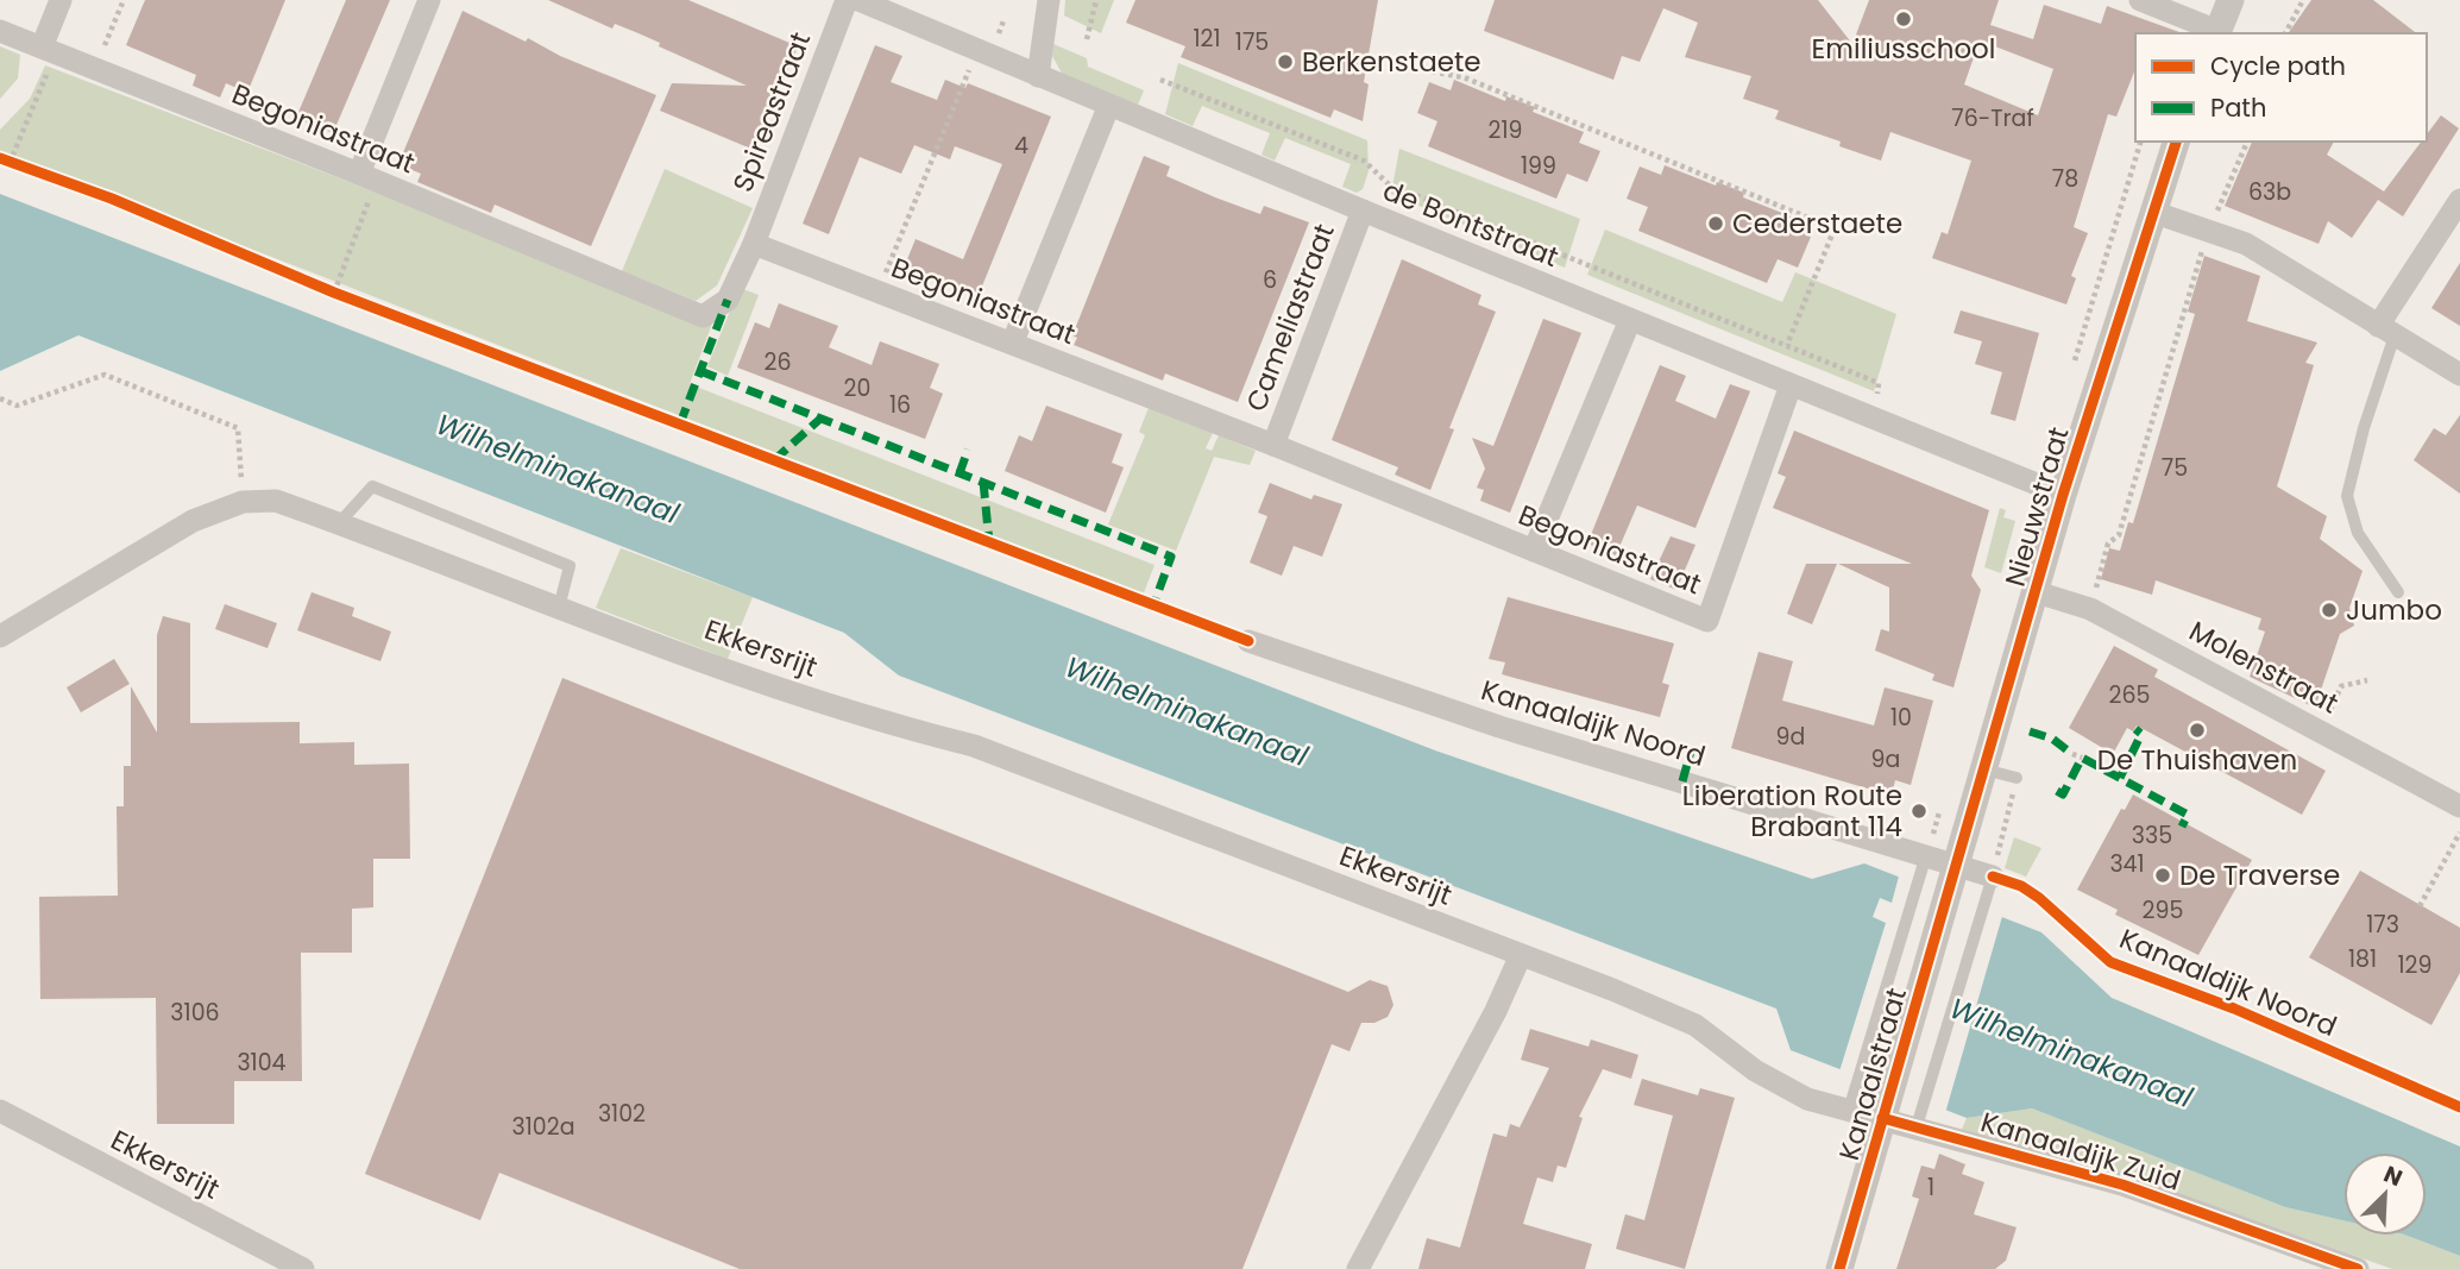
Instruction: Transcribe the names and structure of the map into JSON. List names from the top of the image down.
{
  "streets": {
    "street": [
      "Spireastraat",
      "Begoniastraat",
      "de Bontstraat",
      "Cameliastraat",
      "Nieuwstraat",
      "Ekkersrijt",
      "Molenstraat",
      "Kanaaldijk Noord",
      "Kanaalstraat",
      "Kanaaldijk Zuid"
    ]
  },
  "crossings": [
    ["Spireastraat", "Begoniastraat"],
    ["Begoniastraat", "de Bontstraat"],
    ["Begoniastraat", "Cameliastraat"],
    ["de Bontstraat", "Cameliastraat"],
    ["de Bontstraat", "Nieuwstraat"],
    ["Nieuwstraat", "Molenstraat"],
    ["Nieuwstraat", "Kanaaldijk Noord"],
    ["Nieuwstraat", "Kanaalstraat"],
    ["Ekkersrijt", "Kanaalstraat"],
    ["Ekkersrijt", "Kanaaldijk Zuid"],
    ["Kanaaldijk Noord", "Kanaalstraat"],
    ["Kanaalstraat", "Kanaaldijk Zuid"]
  ],
  "water": ["Wilhelminakanaal"],
  "places": [
    "Emiliusschool",
    "Berkenstaete",
    "Cederstaete",
    "Jumbo",
    "De Thuishaven",
    "Liberation Route Brabant 114",
    "De Traverse"
  ],
  "house_numbers": [
    "121",
    "175",
    "76-Traf",
    "219",
    "4",
    "199",
    "78",
    "63b",
    "6",
    "26",
    "20",
    "16",
    "75",
    "265",
    "10",
    "9d",
    "9a",
    "335",
    "341",
    "295",
    "173",
    "181",
    "129",
    "3106",
    "3104",
    "3102",
    "3102a",
    "1"
  ],
  "legend": ["Cycle path", "Path"],
  "north": "top right"
}
